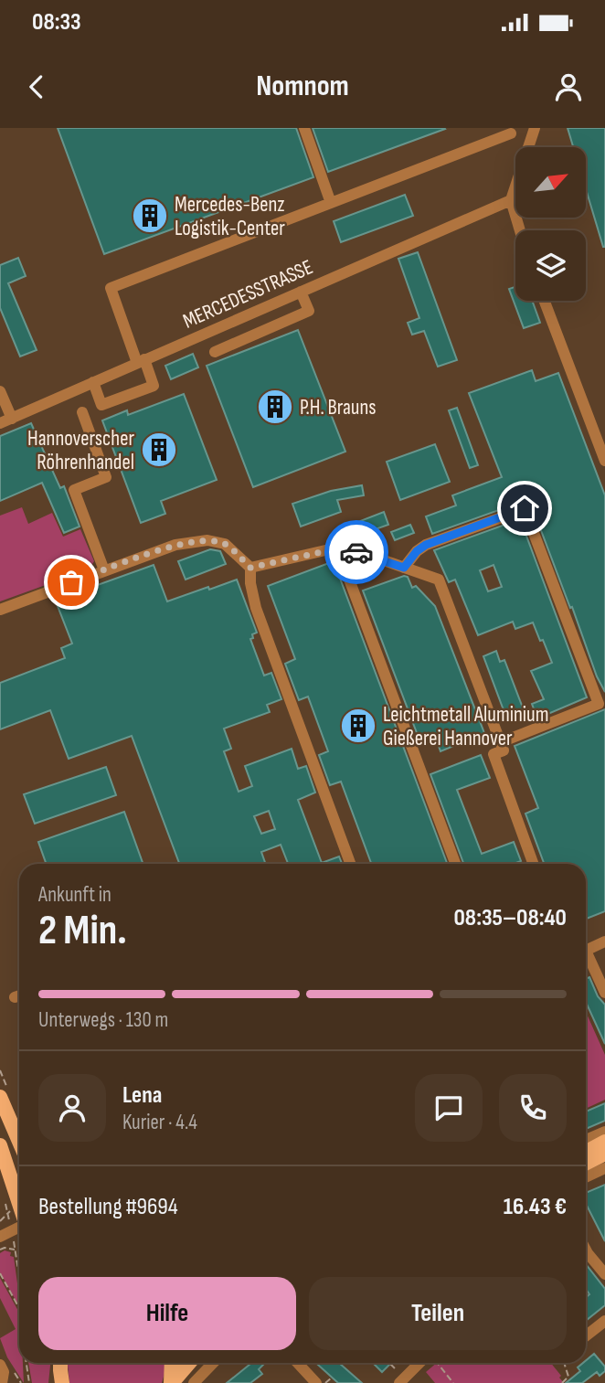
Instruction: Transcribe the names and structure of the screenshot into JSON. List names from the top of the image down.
{
  "streets": {
    "street": ["MERCEDESSTRASSE"]
  },
  "places": {
    "building": [
      "Mercedes-Benz Logistik-Center",
      "P.H. Brauns",
      "Hannoverscher Röhrenhandel",
      "Leichtmetall Aluminium Gießerei Hannover"
    ]
  },
  "north": "top right",
  "page": {
    "status": "08:33",
    "header": "Nomnom",
    "heading": ["2 Min.", "Ankunft in", "08:35–08:40"],
    "panel": [
      "Lena",
      "Kurier · 4.4",
      "Bestellung #9694",
      "16.43 €"
    ],
    "bar": "Unterwegs · 130 m",
    "buttons": ["Hilfe", "Teilen"]
  }
}
